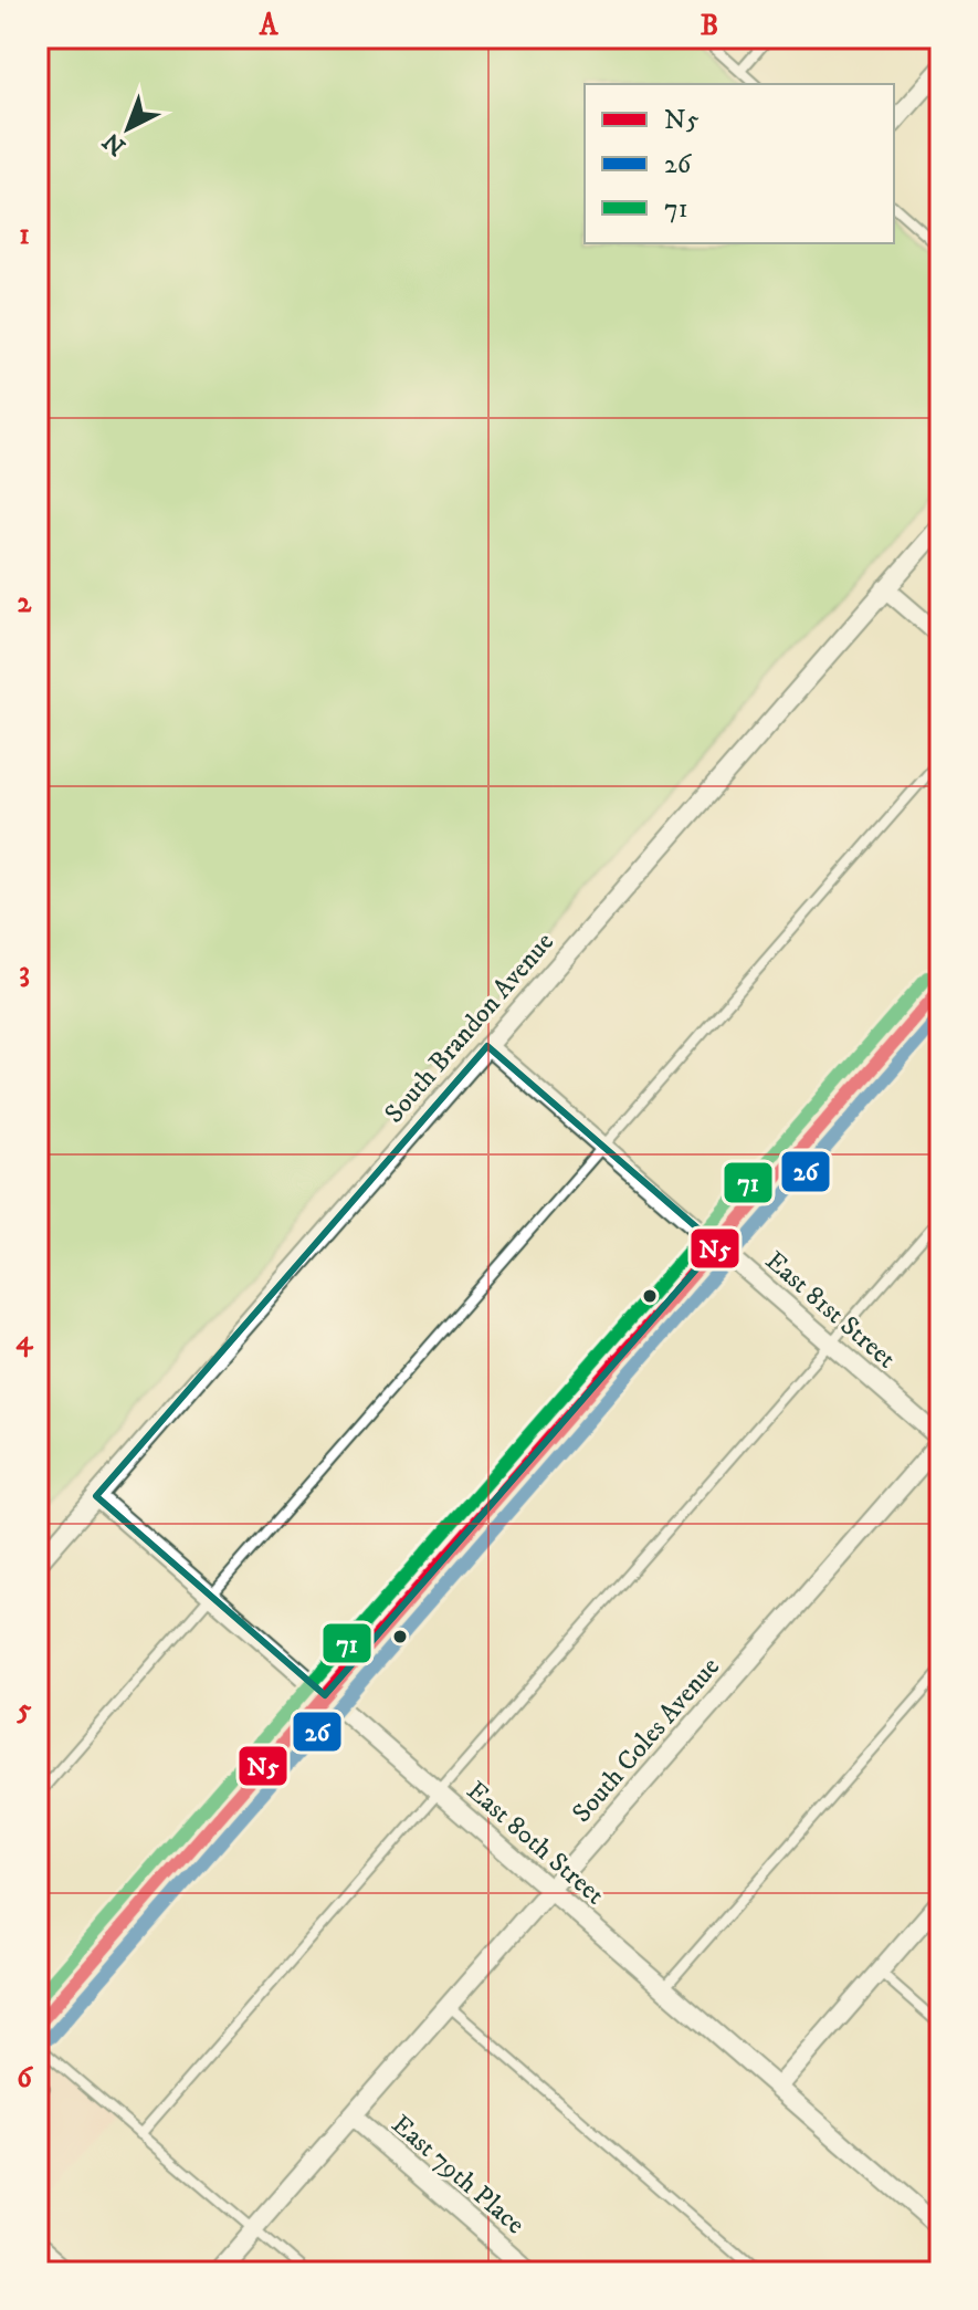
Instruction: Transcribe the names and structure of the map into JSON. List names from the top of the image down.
{
  "streets": {
    "street": [
      "South Brandon Avenue",
      "East 81st Street",
      "South Coles Avenue",
      "East 80th Street",
      "East 79th Place"
    ]
  },
  "crossings": [
    ["South Brandon Avenue", "East 81st Street"],
    ["South Brandon Avenue", "East 80th Street"],
    ["East 81st Street", "South Coles Avenue"],
    ["South Coles Avenue", "East 80th Street"],
    ["South Coles Avenue", "East 79th Place"]
  ],
  "lines": ["transit line 71", "transit line N5", "transit line 26"],
  "legend": ["N5", "26", "71"],
  "north": "bottom left",
  "grid": {
    "columns": ["A", "B"],
    "rows": [
      "1",
      "2",
      "3",
      "4",
      "5",
      "6"
    ]
  }
}
